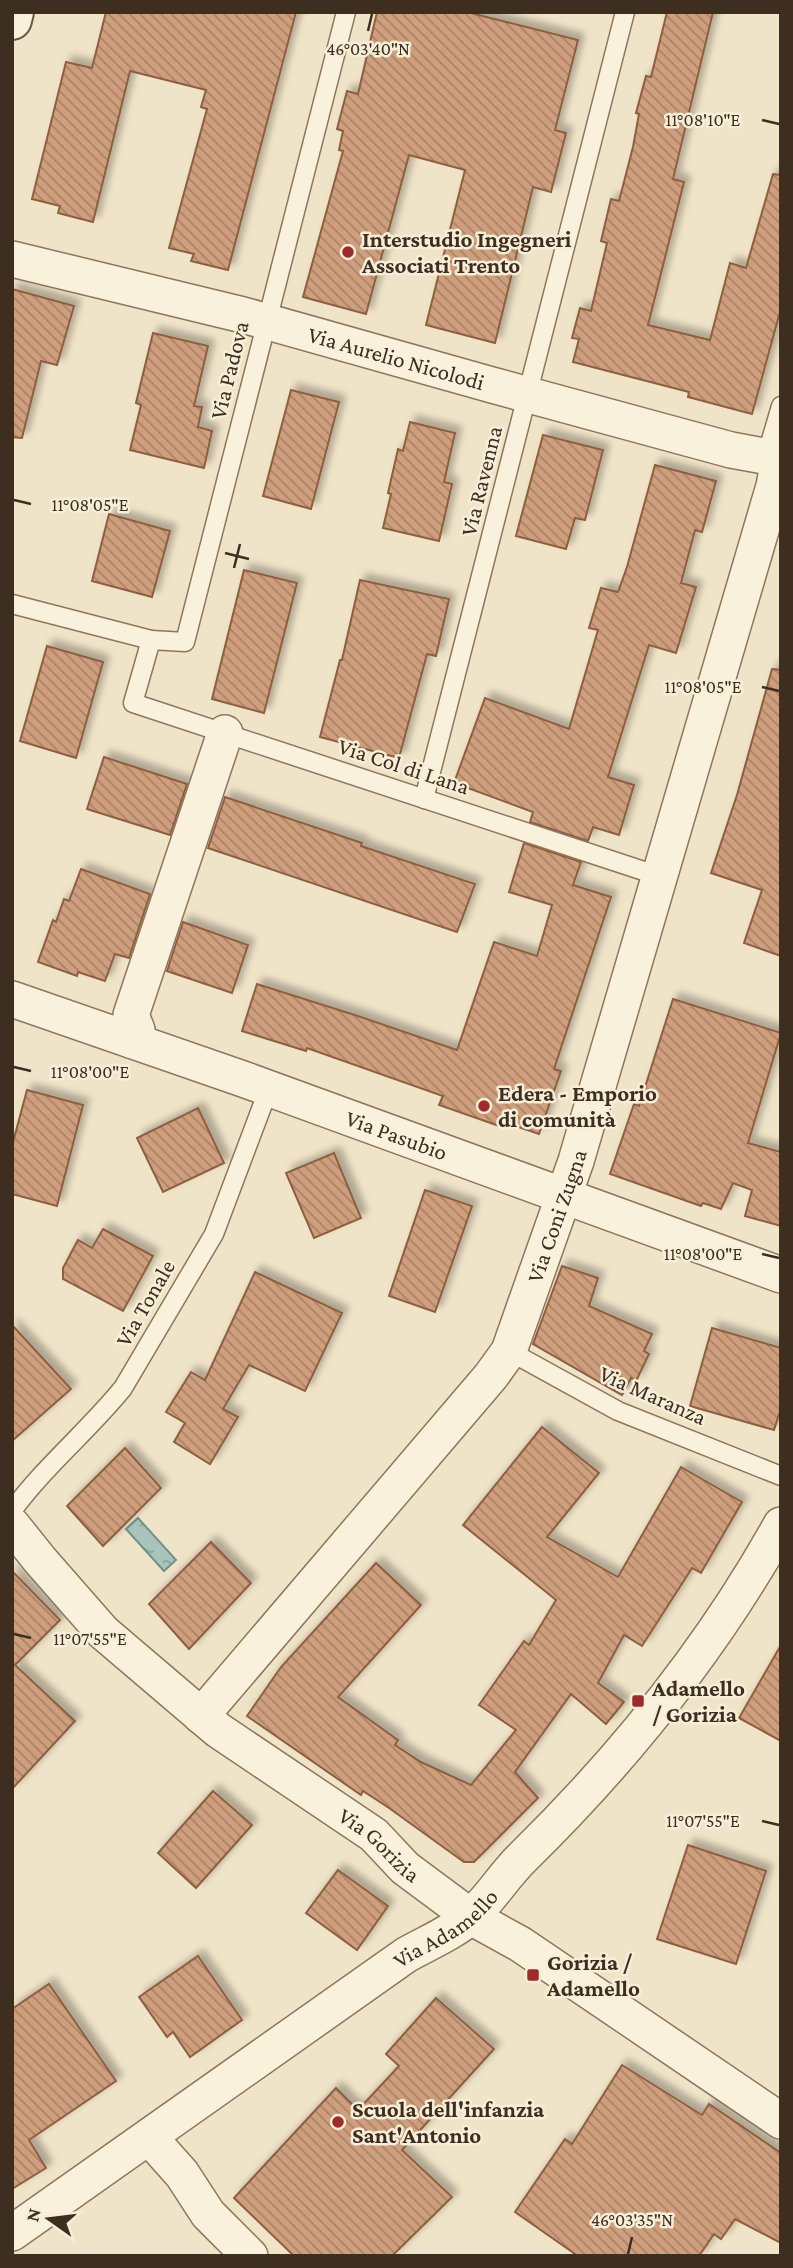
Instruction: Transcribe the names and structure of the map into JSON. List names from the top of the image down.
{
  "streets": {
    "street": [
      "Via Aurelio Nicolodi",
      "Via Pasubio",
      "Via Coni Zugna",
      "Via Gorizia",
      "Via Adamello"
    ],
    "lane": [
      "Via Padova",
      "Via Ravenna",
      "Via Col di Lana",
      "Via Tonale",
      "Via Maranza"
    ]
  },
  "crossings": [
    ["Via Aurelio Nicolodi", "Via Padova"],
    ["Via Aurelio Nicolodi", "Via Ravenna"],
    ["Via Aurelio Nicolodi", "Via Coni Zugna"],
    ["Via Padova", "Via Col di Lana"],
    ["Via Ravenna", "Via Col di Lana"],
    ["Via Col di Lana", "Via Coni Zugna"],
    ["Via Pasubio", "Via Coni Zugna"],
    ["Via Pasubio", "Via Tonale"],
    ["Via Coni Zugna", "Via Maranza"],
    ["Via Coni Zugna", "Via Gorizia"],
    ["Via Gorizia", "Via Adamello"]
  ],
  "places": {
    "other": ["Interstudio Ingegneri Associati Trento", "Edera - Emporio di comunità", "Scuola dell'infanzia Sant'Antonio"],
    "transit": ["Adamello / Gorizia", "Gorizia / Adamello"]
  },
  "north": "left",
  "coordinates": [
    "46°03'40\"N",
    "11°08'10\"E",
    "11°08'05\"E",
    "11°08'00\"E",
    "11°07'55\"E",
    "46°03'35\"N"
  ]
}
